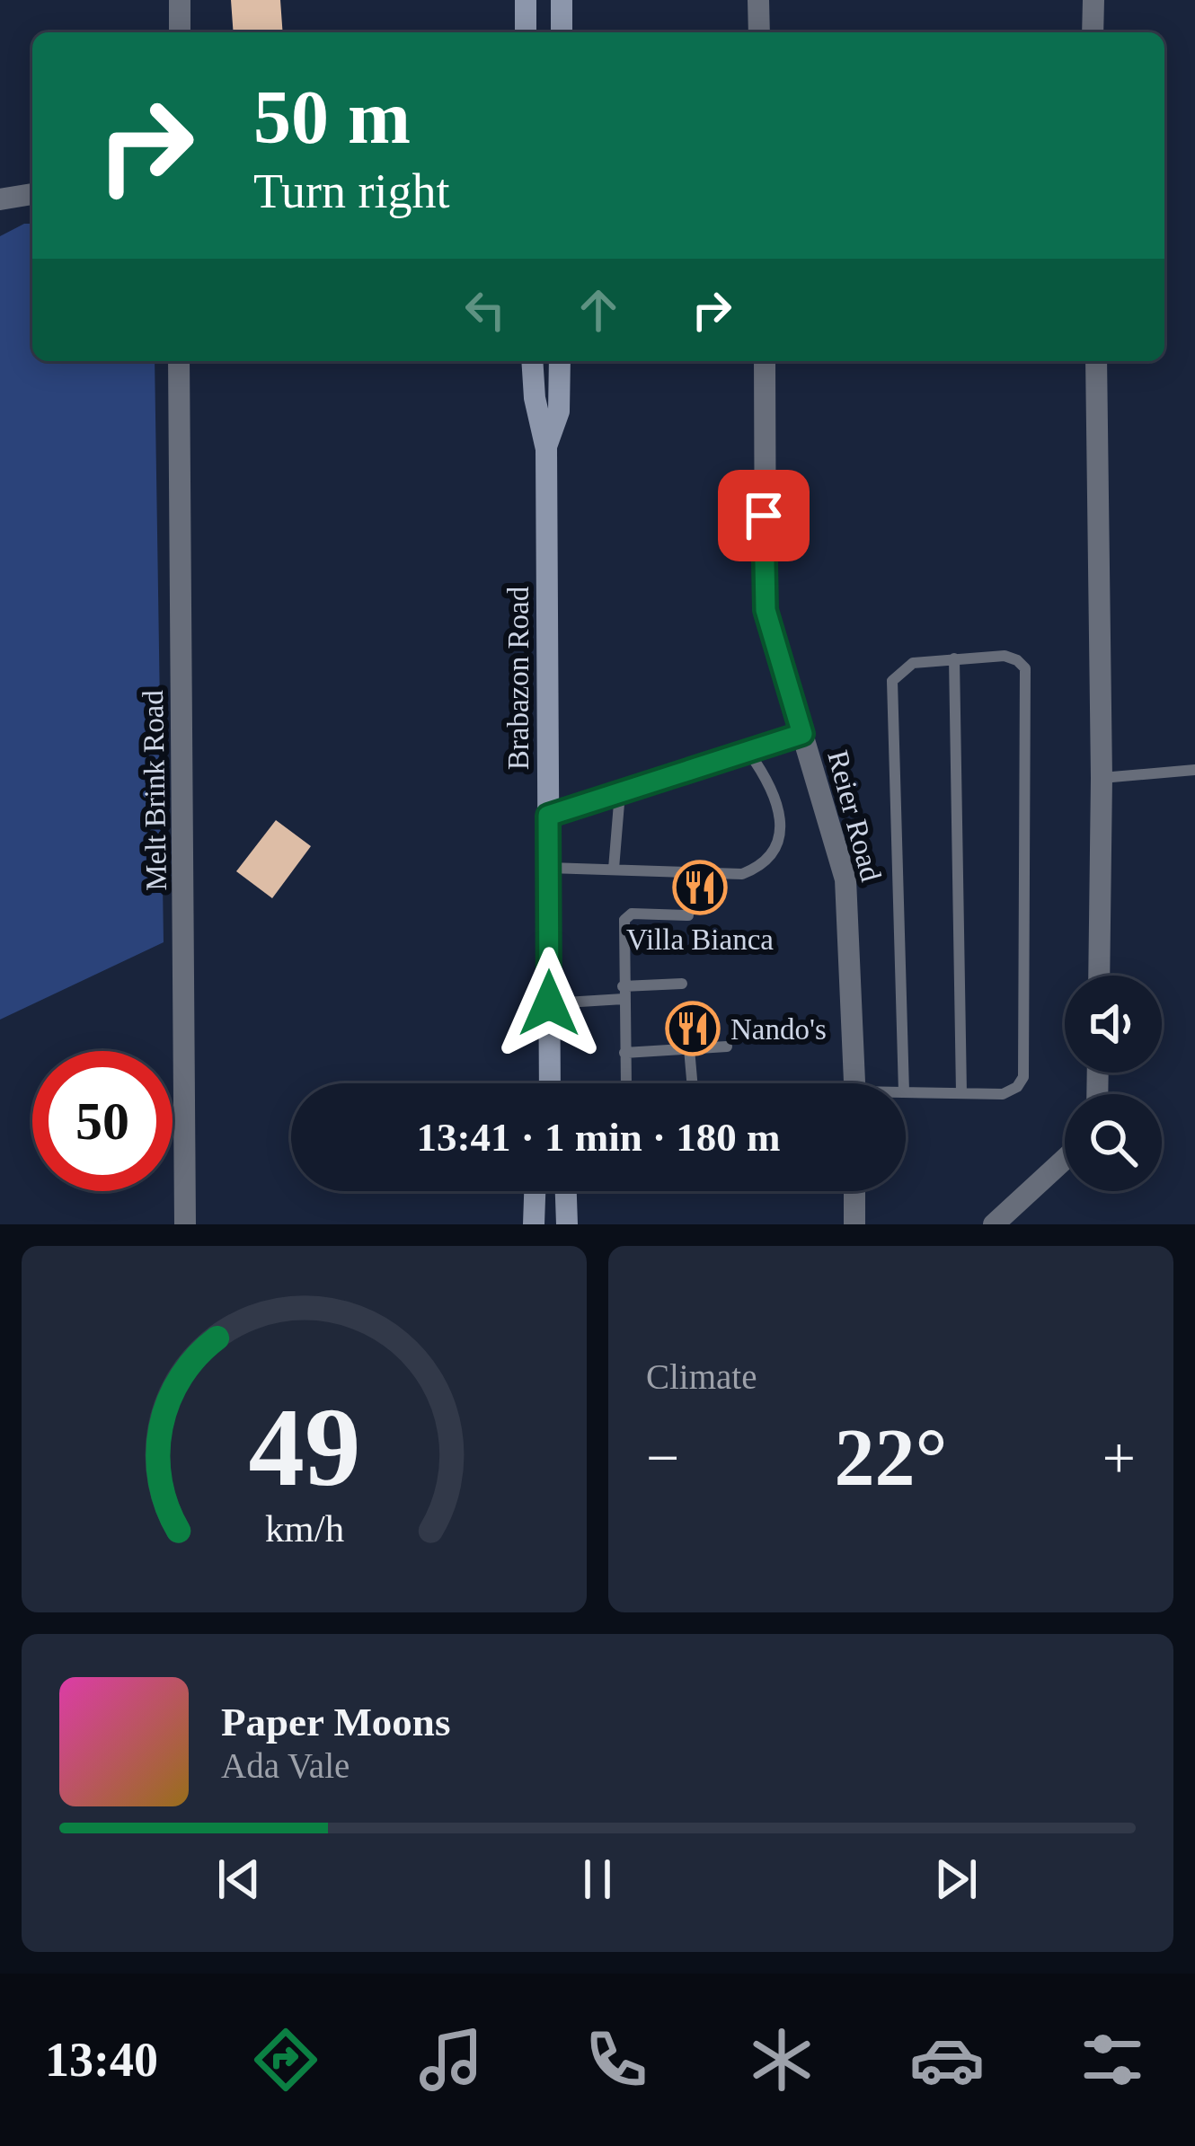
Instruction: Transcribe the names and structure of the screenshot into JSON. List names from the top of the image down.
{
  "streets": {
    "main road": ["Brabazon Road"],
    "street": ["Melt Brink Road", "Reier Road"]
  },
  "places": {
    "restaurant": ["Villa Bianca", "Nando's"]
  },
  "page": {
    "turn": ["50 m", "Turn right"],
    "limit": "50",
    "trip": "13:41 · 1 min · 180 m",
    "tile": "Climate",
    "heat": ["−", "22°", "+"],
    "song": ["Paper Moons", "Ada Vale"],
    "tabs": "13:40",
    "gauge": ["49", "km/h"]
  }
}
